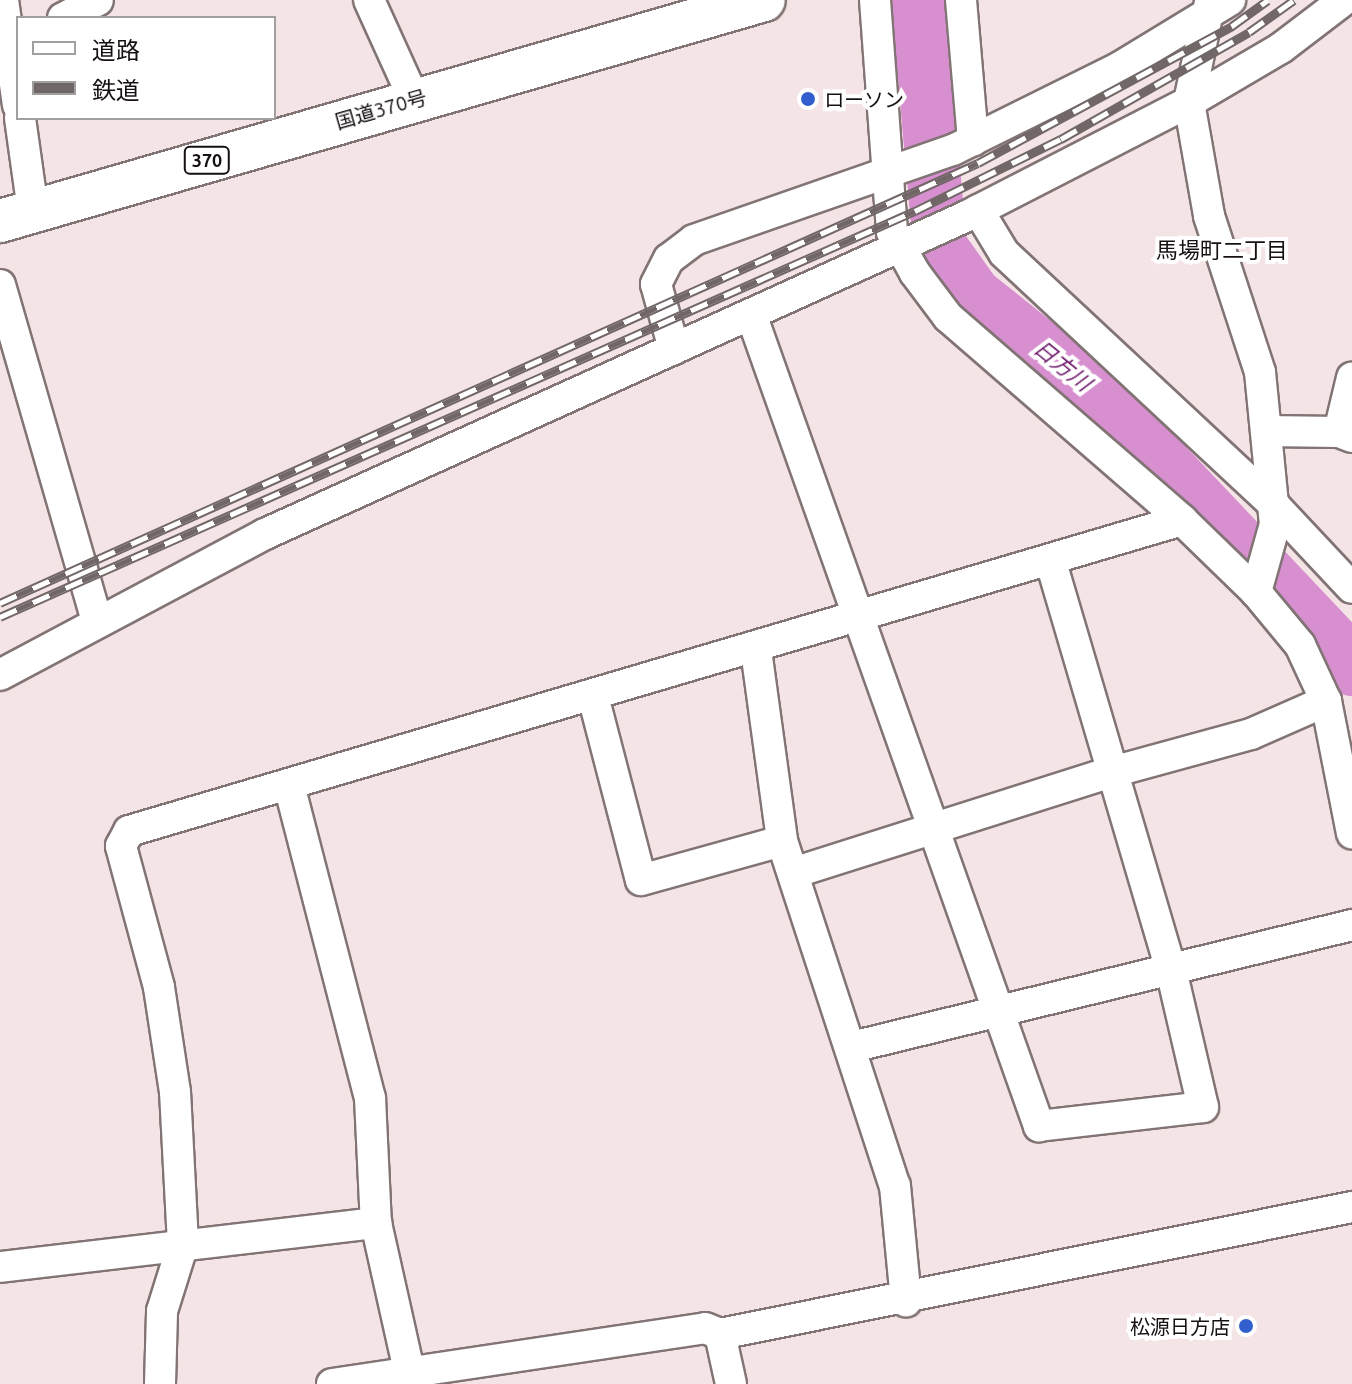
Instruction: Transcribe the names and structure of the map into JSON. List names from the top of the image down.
{
  "streets": {
    "highway": ["国道370号", "370"]
  },
  "districts": ["馬場町二丁目"],
  "water": ["日方川"],
  "places": ["ローソン", "松源日方店"],
  "legend": ["道路", "鉄道"]
}
